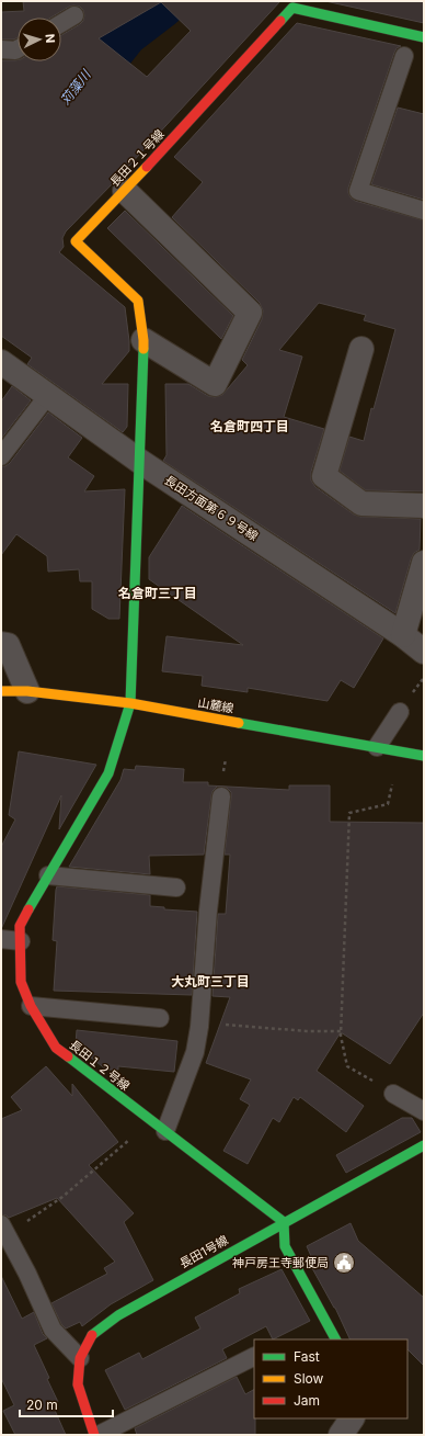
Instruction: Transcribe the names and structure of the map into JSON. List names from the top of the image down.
{
  "streets": {
    "street": [
      "長田２１号線",
      "長田方面第６９号線",
      "山麓線",
      "長田１２号線",
      "長田1号線"
    ]
  },
  "crossings": [
    ["長田２１号線", "長田方面第６９号線"],
    ["長田２１号線", "山麓線"],
    ["長田２１号線", "長田１２号線"],
    ["山麓線", "長田１２号線"],
    ["長田１２号線", "長田1号線"]
  ],
  "districts": ["名倉町四丁目", "名倉町三丁目", "大丸町三丁目"],
  "water": ["苅藻川"],
  "places": {
    "public building": ["神戸房王寺郵便局"]
  },
  "legend": ["Fast", "Slow", "Jam"],
  "scale_bar": "20 m",
  "north": "right"
}
